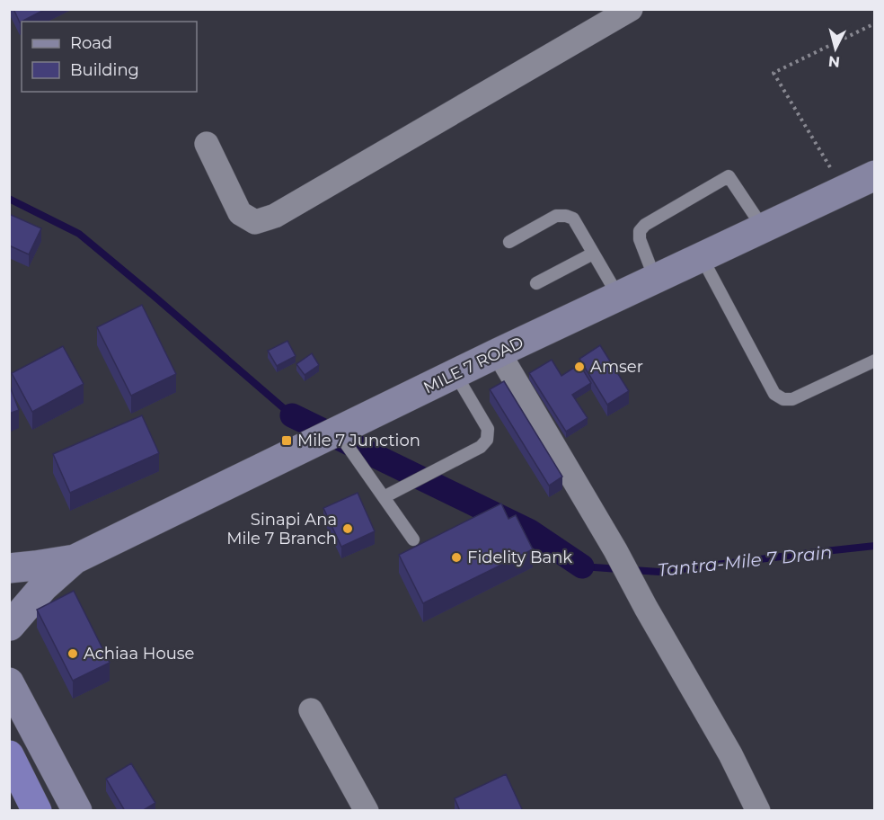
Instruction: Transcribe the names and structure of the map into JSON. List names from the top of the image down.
{
  "streets": {
    "street": ["MILE 7 ROAD"]
  },
  "water": ["Tantra-Mile 7 Drain"],
  "places": {
    "other": [
      "Amser",
      "Sinapi Ana Mile 7 Branch",
      "Fidelity Bank",
      "Achiaa House"
    ],
    "transit": ["Mile 7 Junction"]
  },
  "legend": ["Road", "Building"],
  "north": "bottom"
}
